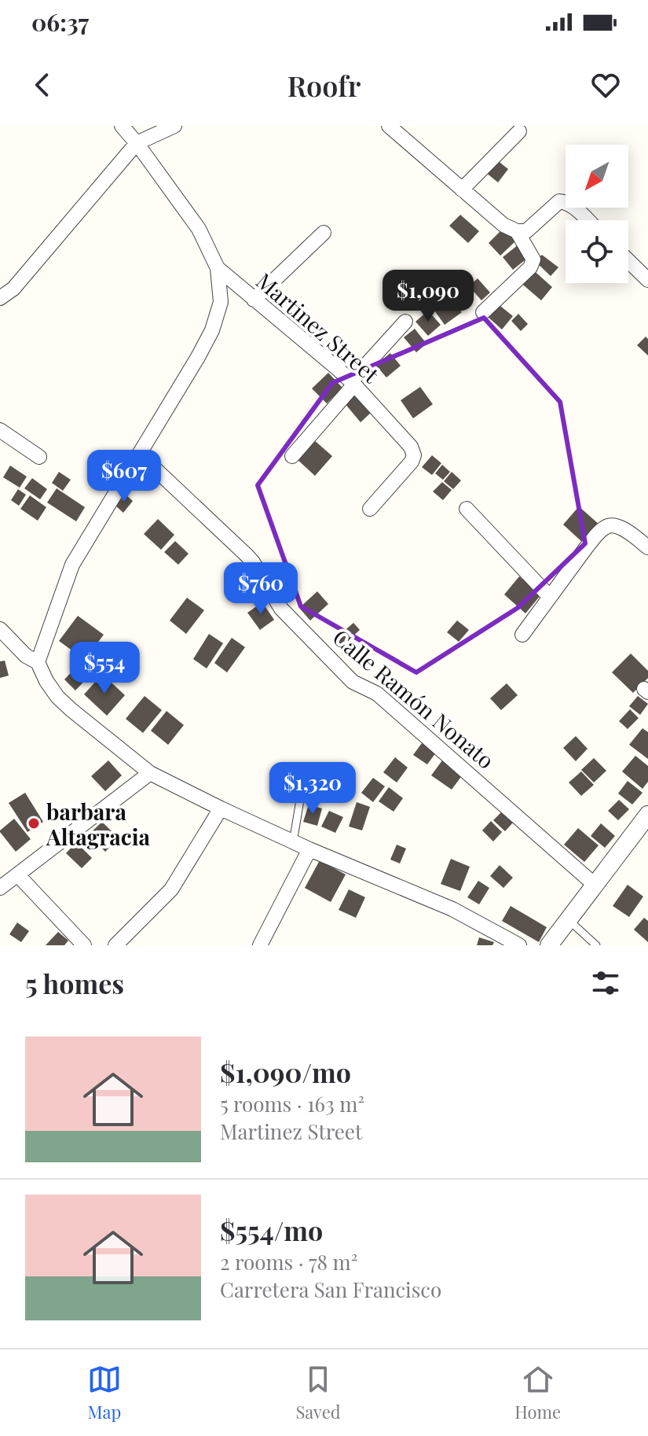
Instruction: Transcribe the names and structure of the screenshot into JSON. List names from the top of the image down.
{
  "streets": {
    "street": ["Martinez Street", "Calle Ramón Nonato"]
  },
  "places": ["barbara Altagracia"],
  "north": "bottom left",
  "page": {
    "status": "06:37",
    "header": "Roofr",
    "price": [
      "$1,090",
      "$607",
      "$760",
      "$554",
      "$1,320"
    ],
    "heading": "5 homes",
    "list": [
      {
        "name": "$1,090/mo",
        "note": "5 rooms · 163 m² · Martinez Street"
      },
      {
        "name": "$554/mo",
        "note": "2 rooms · 78 m² · Carretera San Francisco"
      }
    ],
    "tabs": ["Map", "Saved", "Home"]
  }
}
